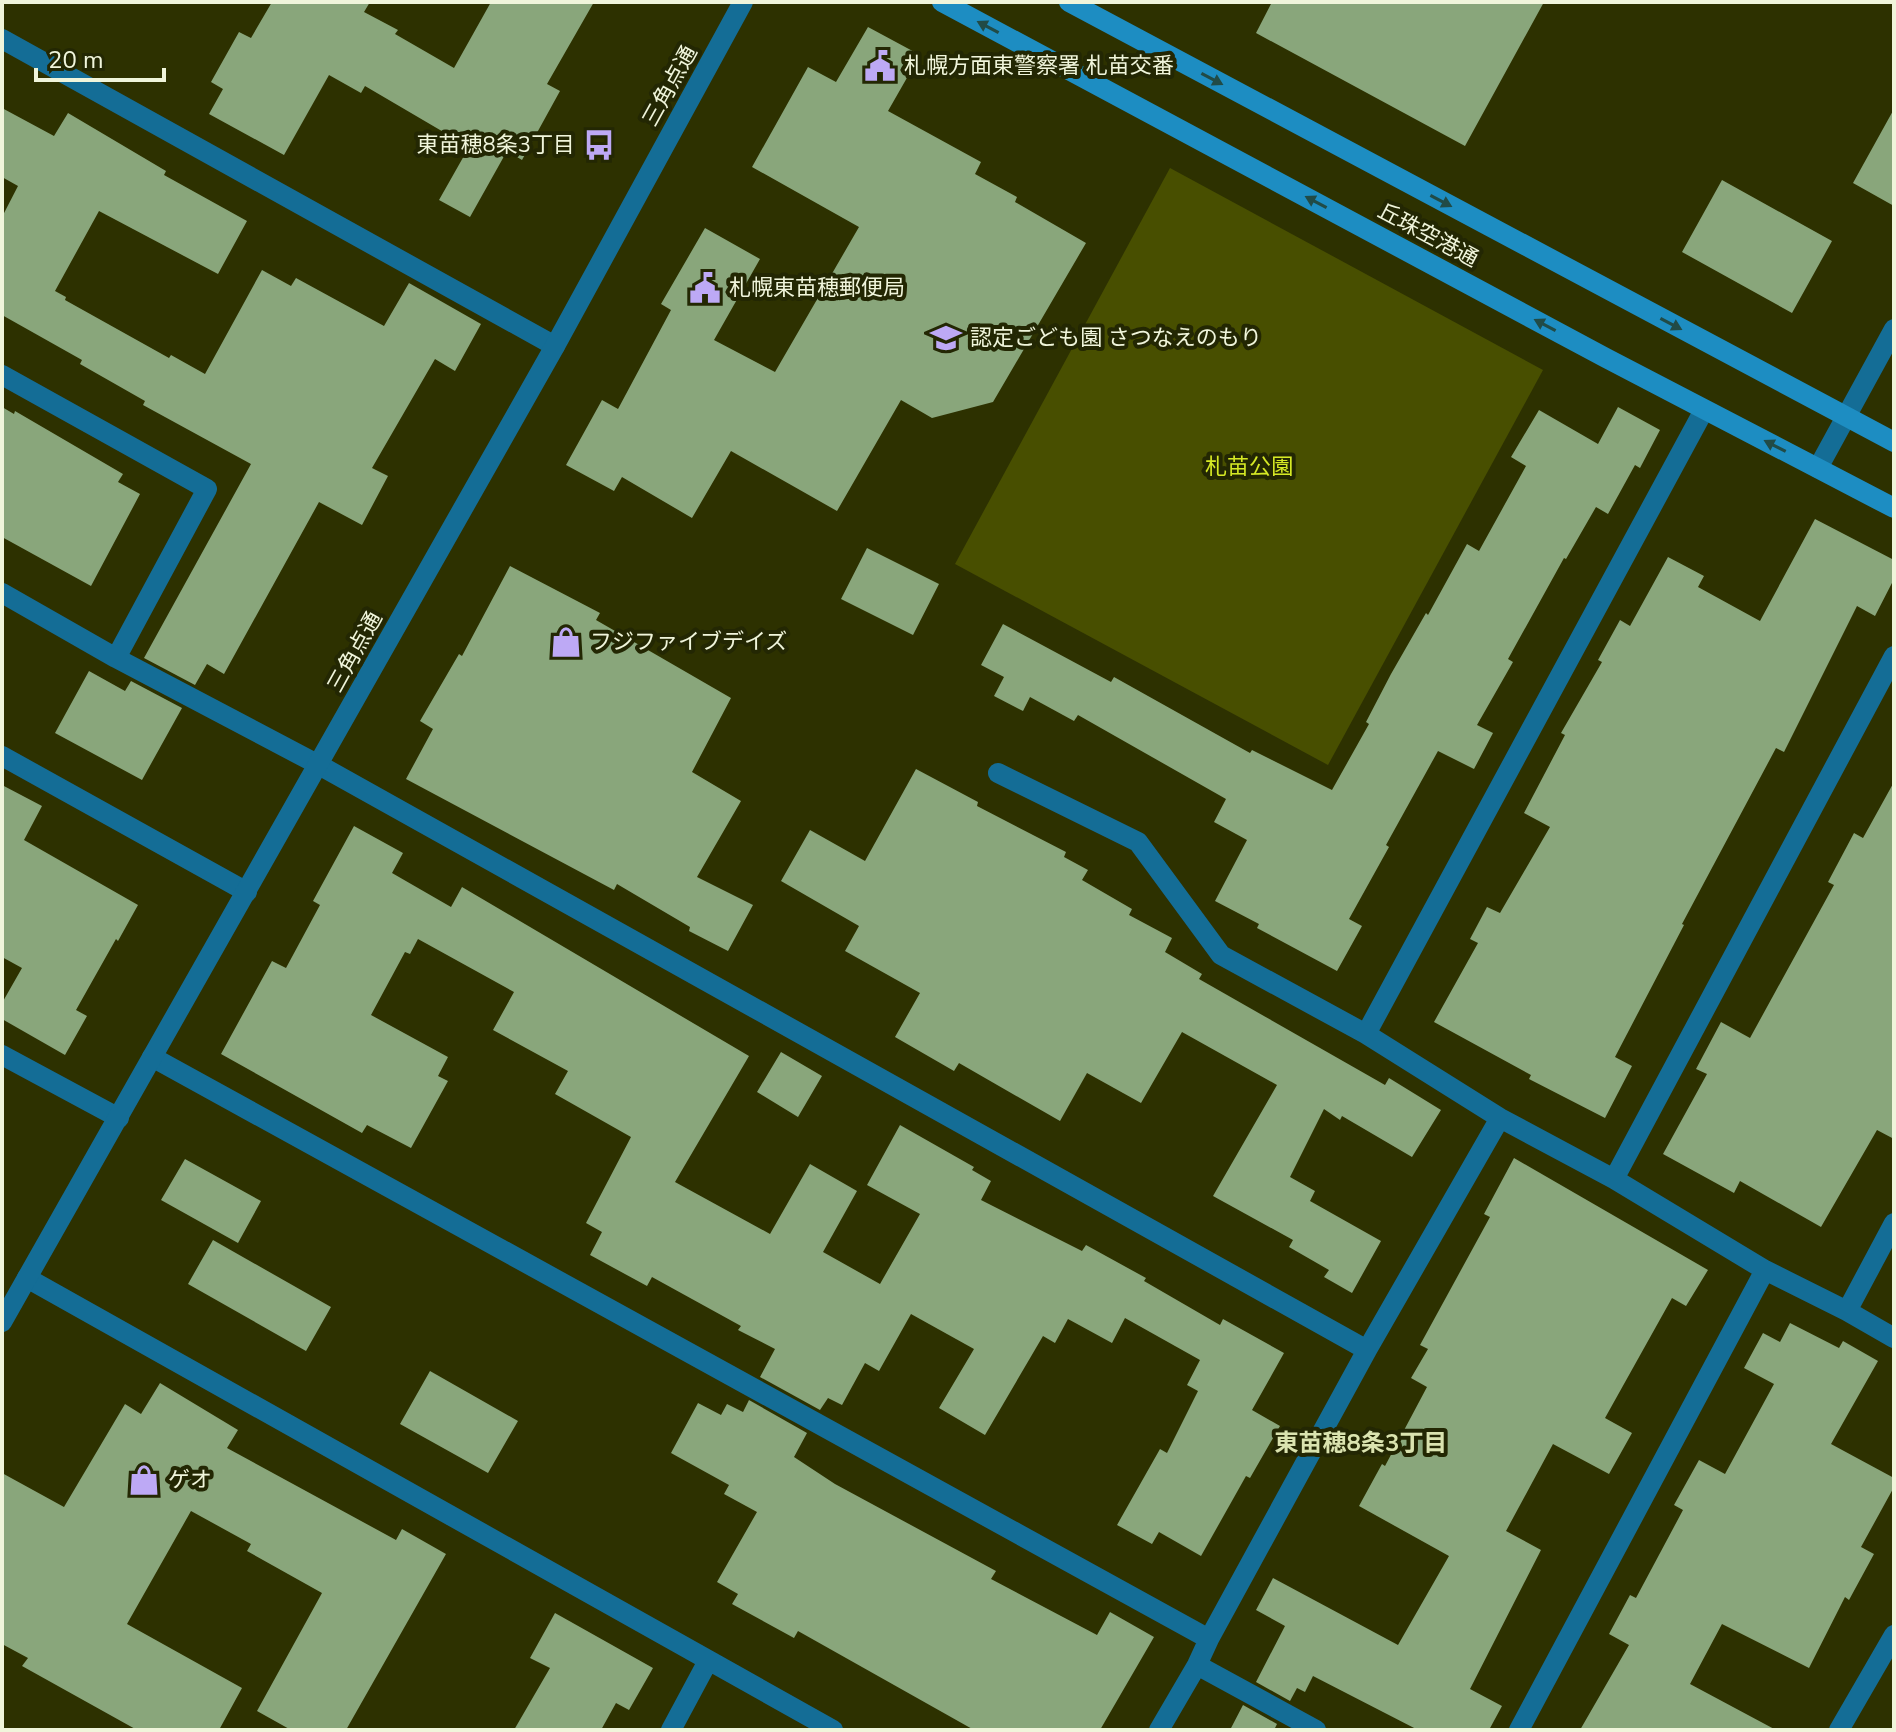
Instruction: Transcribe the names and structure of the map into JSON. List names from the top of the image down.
{
  "streets": {
    "main road": ["丘珠空港通"],
    "street": ["三角点通"]
  },
  "districts": ["東苗穂8条3丁目"],
  "parks": ["札苗公園"],
  "places": {
    "public building": ["札幌方面東警察署 札苗交番", "札幌東苗穂郵便局"],
    "bus stop": ["東苗穂8条3丁目"],
    "school or university": ["認定ごども園 さつなえのもり"],
    "shop": ["フジファイブデイズ", "ゲオ"]
  },
  "scale_bar": "20 m"
}
